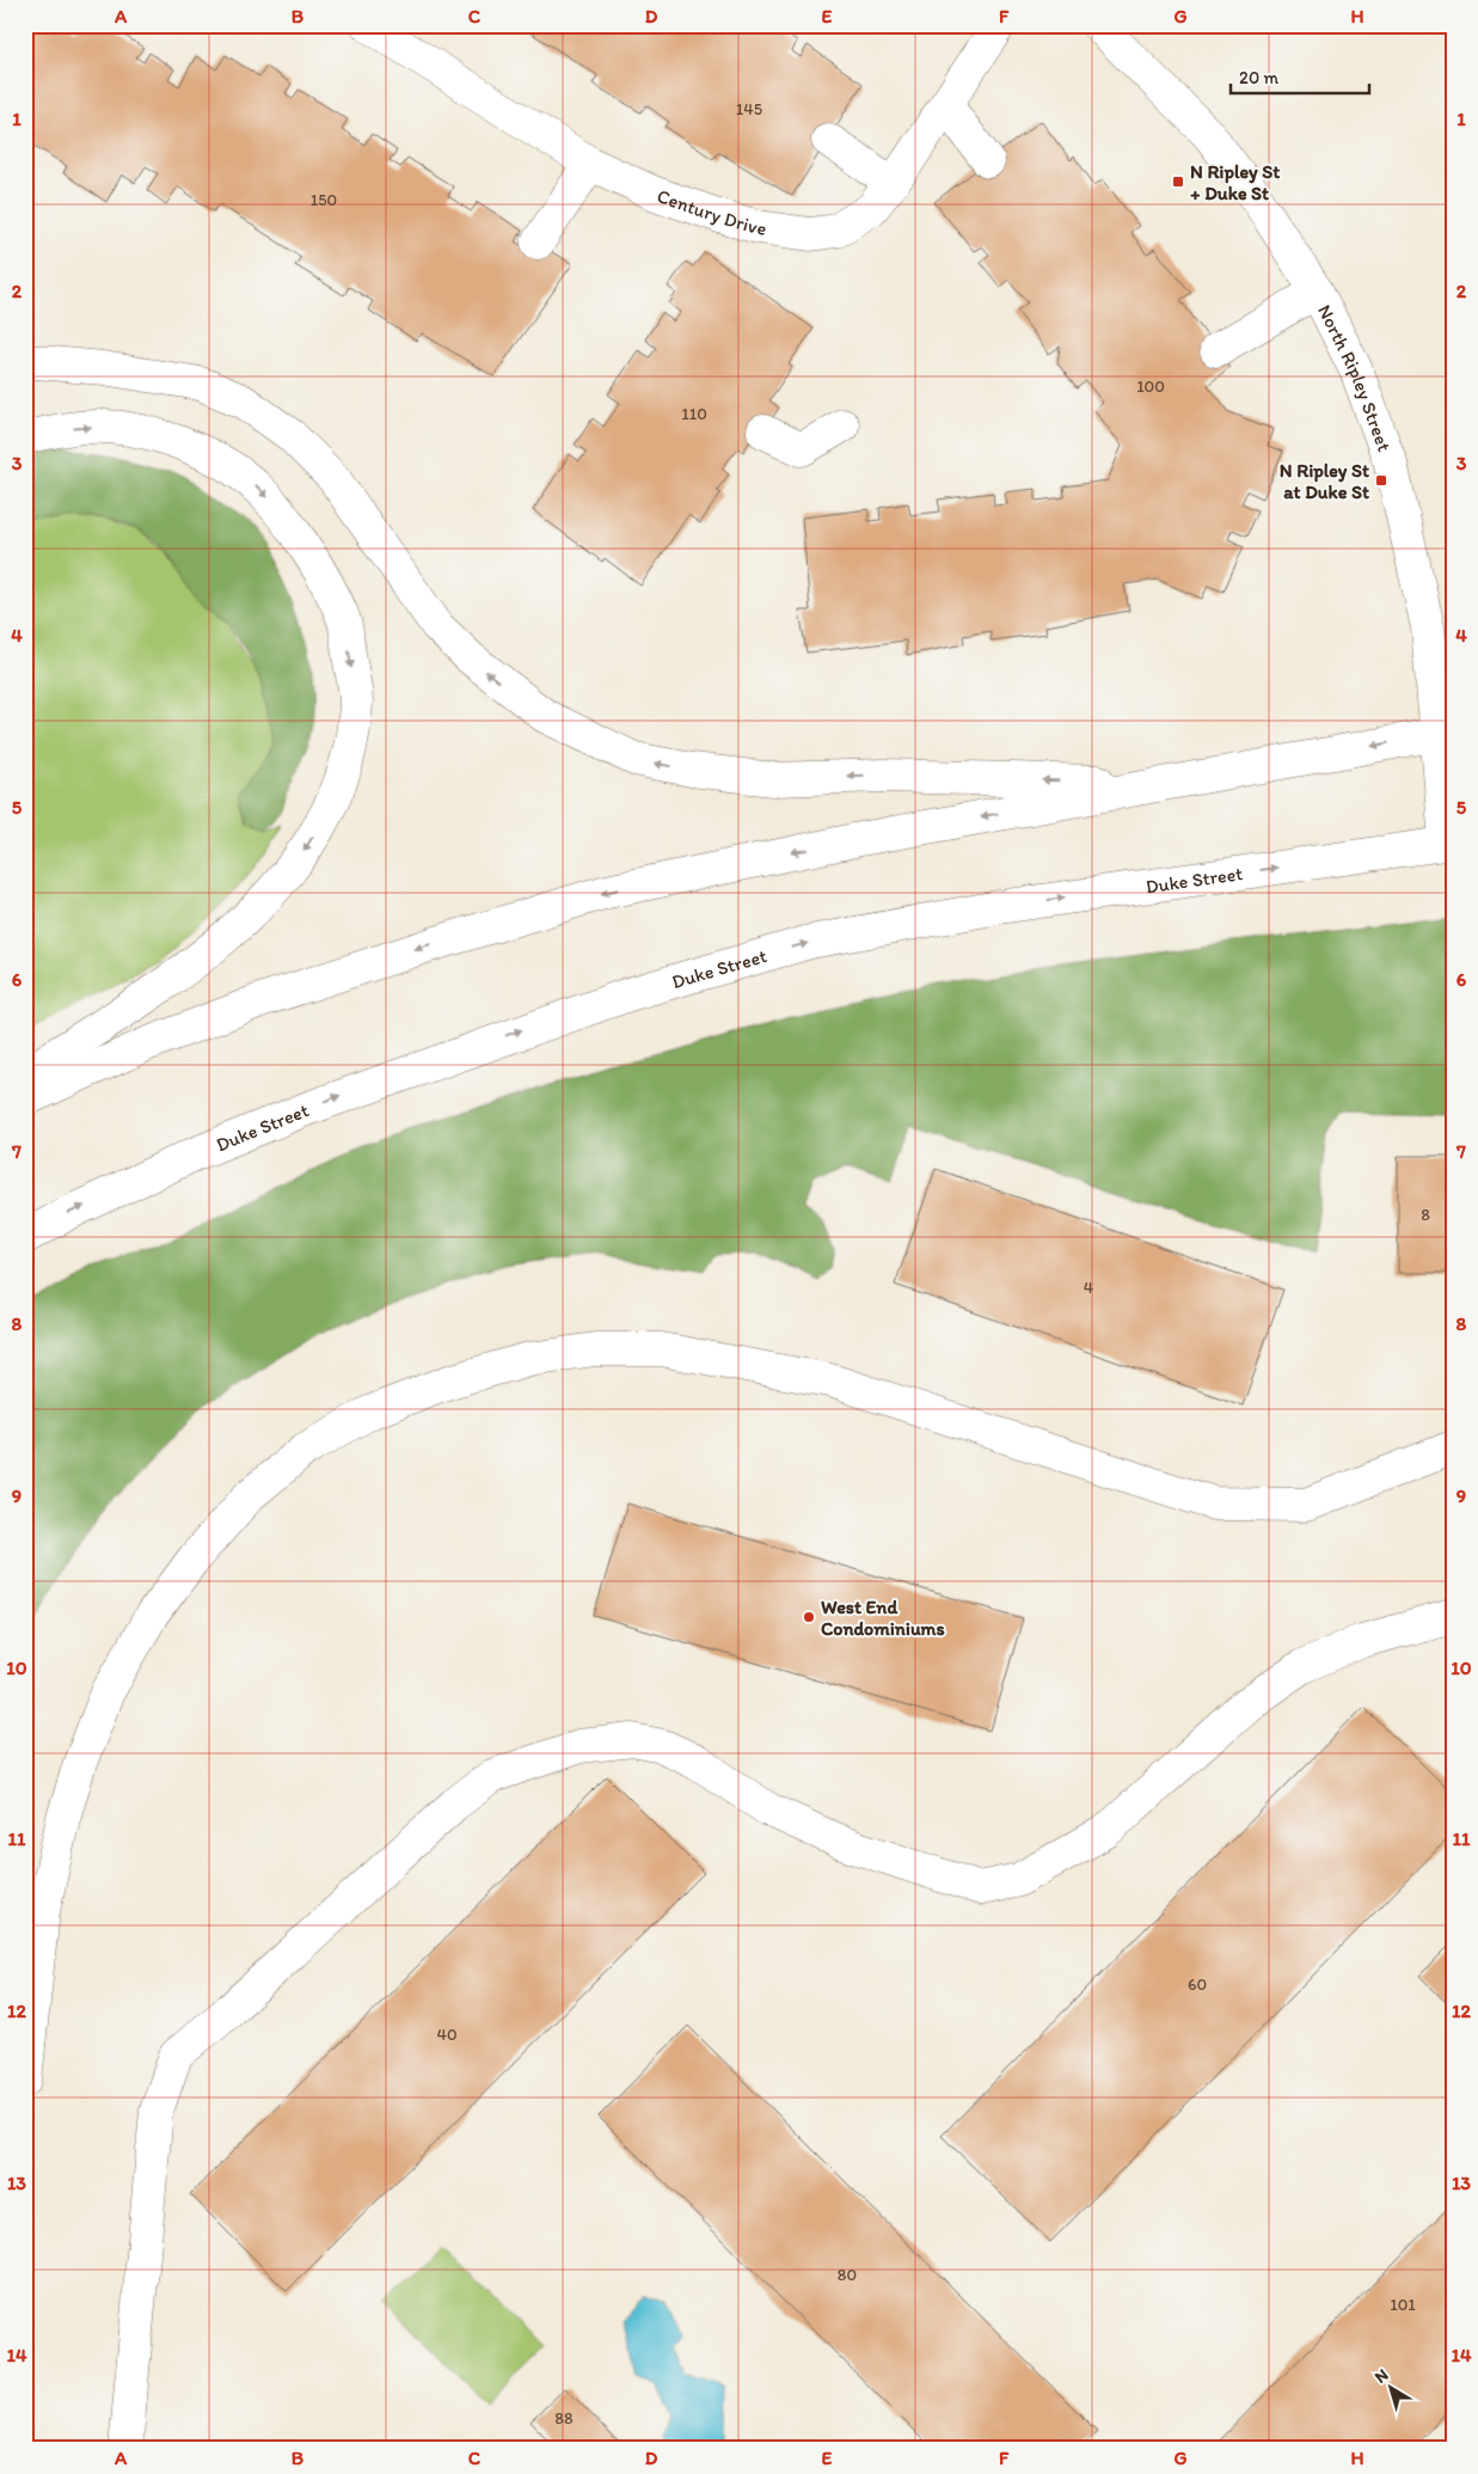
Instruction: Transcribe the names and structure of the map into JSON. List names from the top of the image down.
{
  "streets": {
    "main road": ["Century Drive", "North Ripley Street", "Duke Street"]
  },
  "crossings": [
    ["North Ripley Street", "Duke Street"]
  ],
  "places": {
    "transit": ["N Ripley St + Duke St", "N Ripley St at Duke St"],
    "other": ["West End Condominiums"]
  },
  "house_numbers": [
    "145",
    "150",
    "100",
    "110",
    "8",
    "4",
    "60",
    "40",
    "80",
    "101",
    "88"
  ],
  "scale_bar": "20 m",
  "north": "top left",
  "grid": {
    "columns": [
      "A",
      "B",
      "C",
      "D",
      "E",
      "F",
      "G",
      "H"
    ],
    "rows": [
      "1",
      "2",
      "3",
      "4",
      "5",
      "6",
      "7",
      "8",
      "9",
      "10",
      "11",
      "12",
      "13",
      "14"
    ]
  }
}
